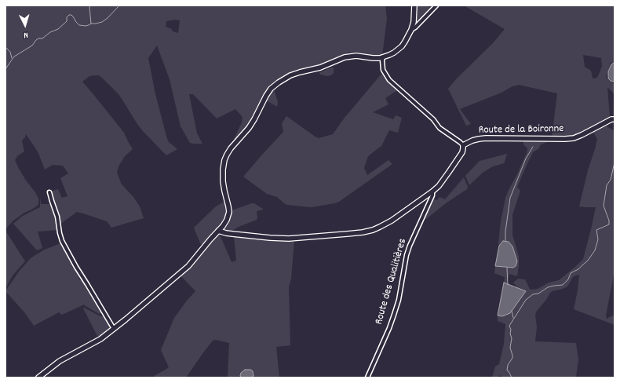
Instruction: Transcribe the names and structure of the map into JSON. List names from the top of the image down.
{
  "streets": {
    "street": ["Route de la Boironne", "Route des Qualitières"]
  },
  "crossings": [
    ["Route de la Boironne", "Route des Qualitières"]
  ],
  "north": "bottom"
}
